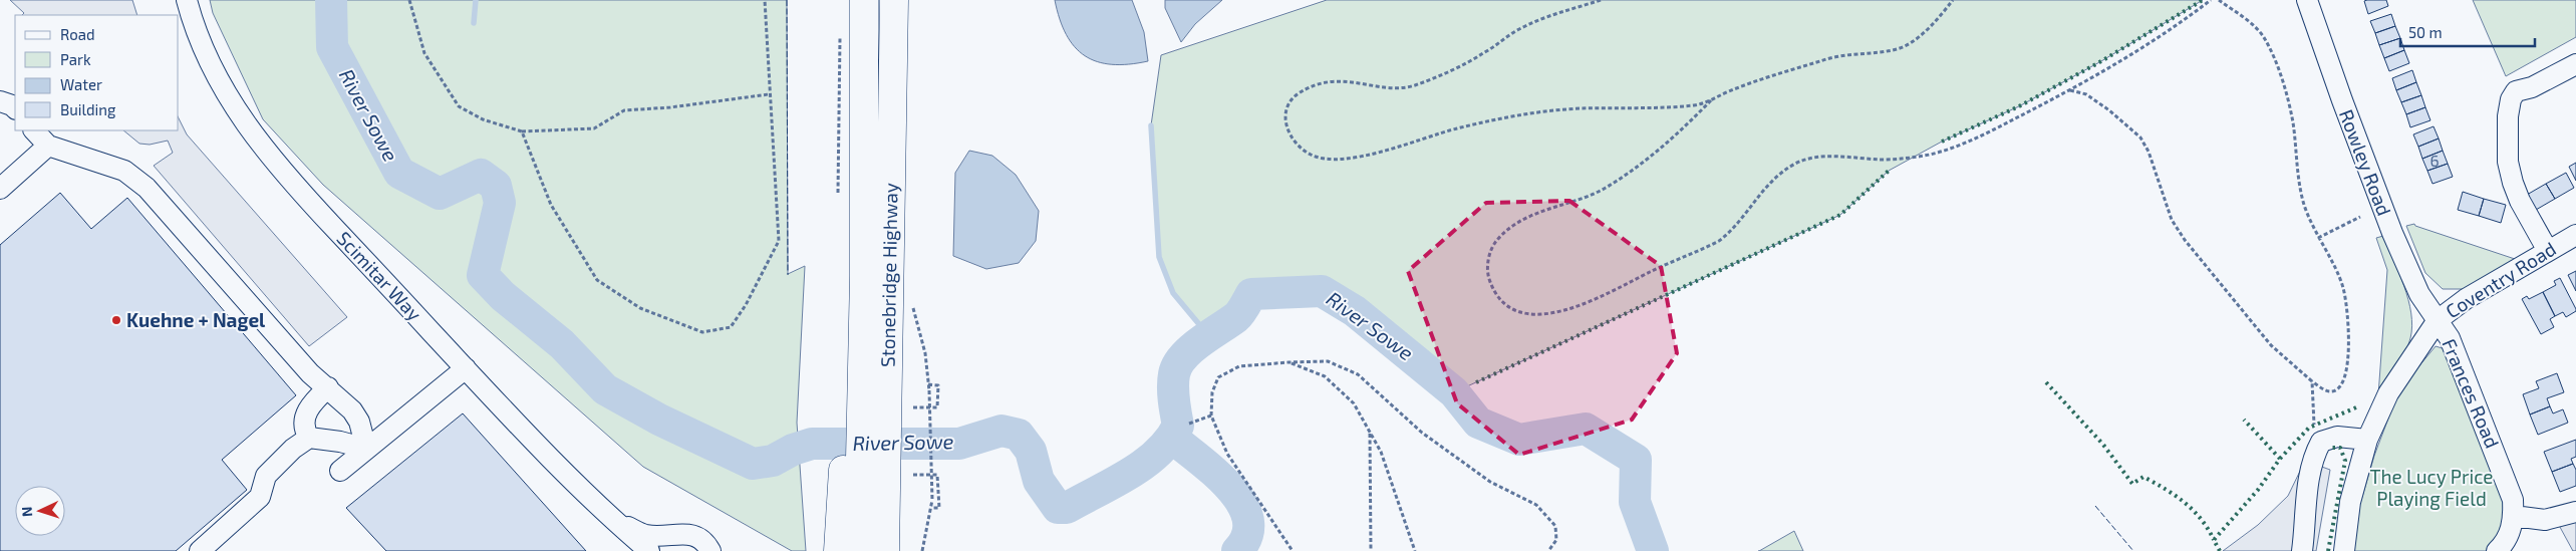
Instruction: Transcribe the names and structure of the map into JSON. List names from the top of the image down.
{
  "streets": {
    "highway": ["Stonebridge Highway"],
    "street": [
      "Rowley Road",
      "Scimitar Way",
      "Coventry Road",
      "Frances Road"
    ]
  },
  "crossings": [
    ["Rowley Road", "Coventry Road"],
    ["Rowley Road", "Frances Road"],
    ["Coventry Road", "Frances Road"]
  ],
  "water": ["River Sowe"],
  "parks": ["The Lucy Price Playing Field"],
  "places": ["Kuehne + Nagel"],
  "house_numbers": ["6"],
  "legend": [
    "Road",
    "Park",
    "Water",
    "Building"
  ],
  "scale_bar": "50 m",
  "north": "left"
}
